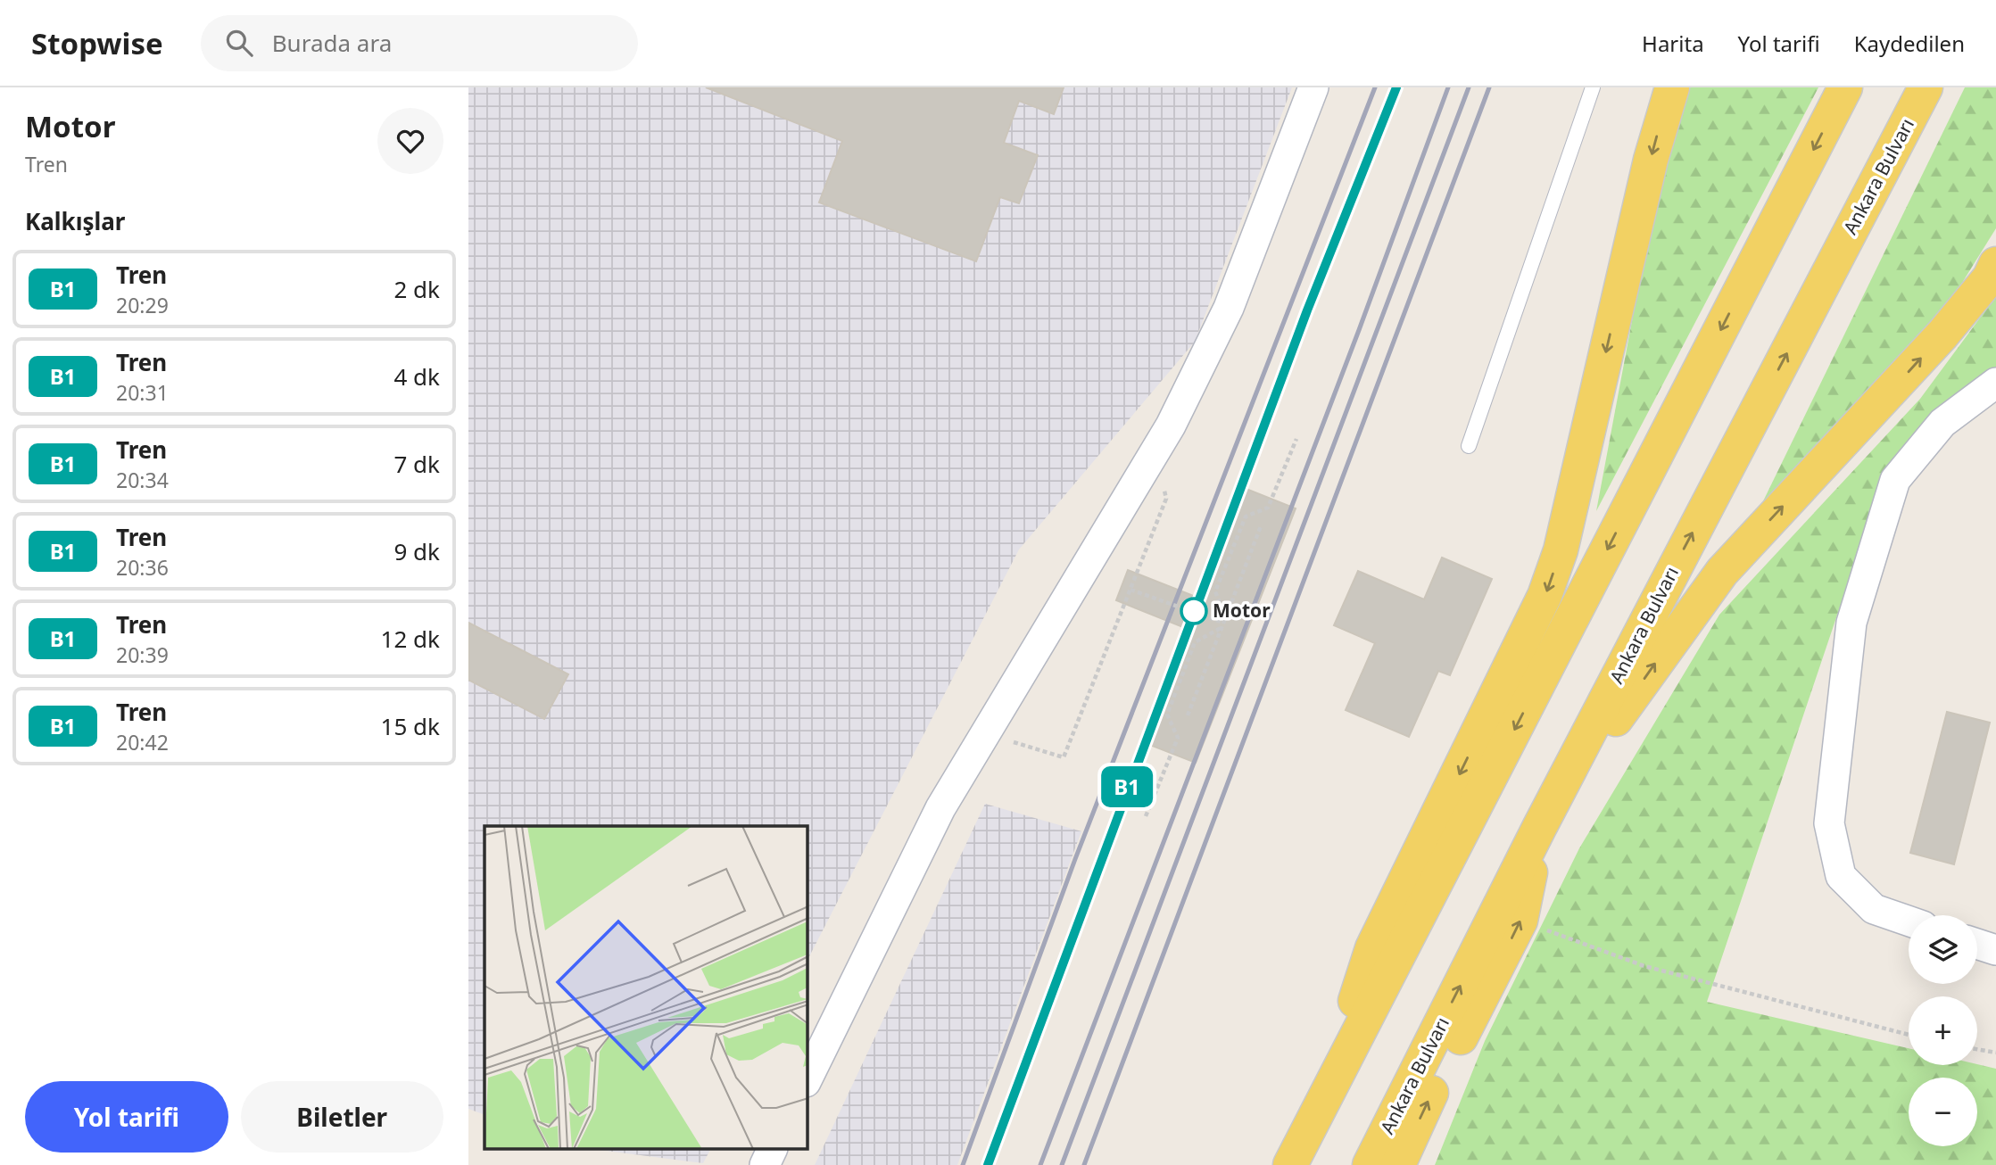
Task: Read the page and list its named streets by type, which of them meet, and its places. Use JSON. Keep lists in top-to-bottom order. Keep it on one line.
{"streets":{"main road":["Ankara Bulvarı"]},"places":["Motor"],"page":{"header":"Stopwise","search":"Burada ara","nav":["Harita","Yol tarifi","Kaydedilen"],"heading":[["Motor","Tren"],"Kalkışlar"],"on_map":"B1","list":[{"mark":"B1","name":"Tren","note":"20:29","value":"2 dk"},{"mark":"B1","name":"Tren","note":"20:31","value":"4 dk"},{"mark":"B1","name":"Tren","note":"20:34","value":"7 dk"},{"mark":"B1","name":"Tren","note":"20:36","value":"9 dk"},{"mark":"B1","name":"Tren","note":"20:39","value":"12 dk"},{"mark":"B1","name":"Tren","note":"20:42","value":"15 dk"}],"map_buttons":["+","−"],"buttons":["Yol tarifi","Biletler"]}}
